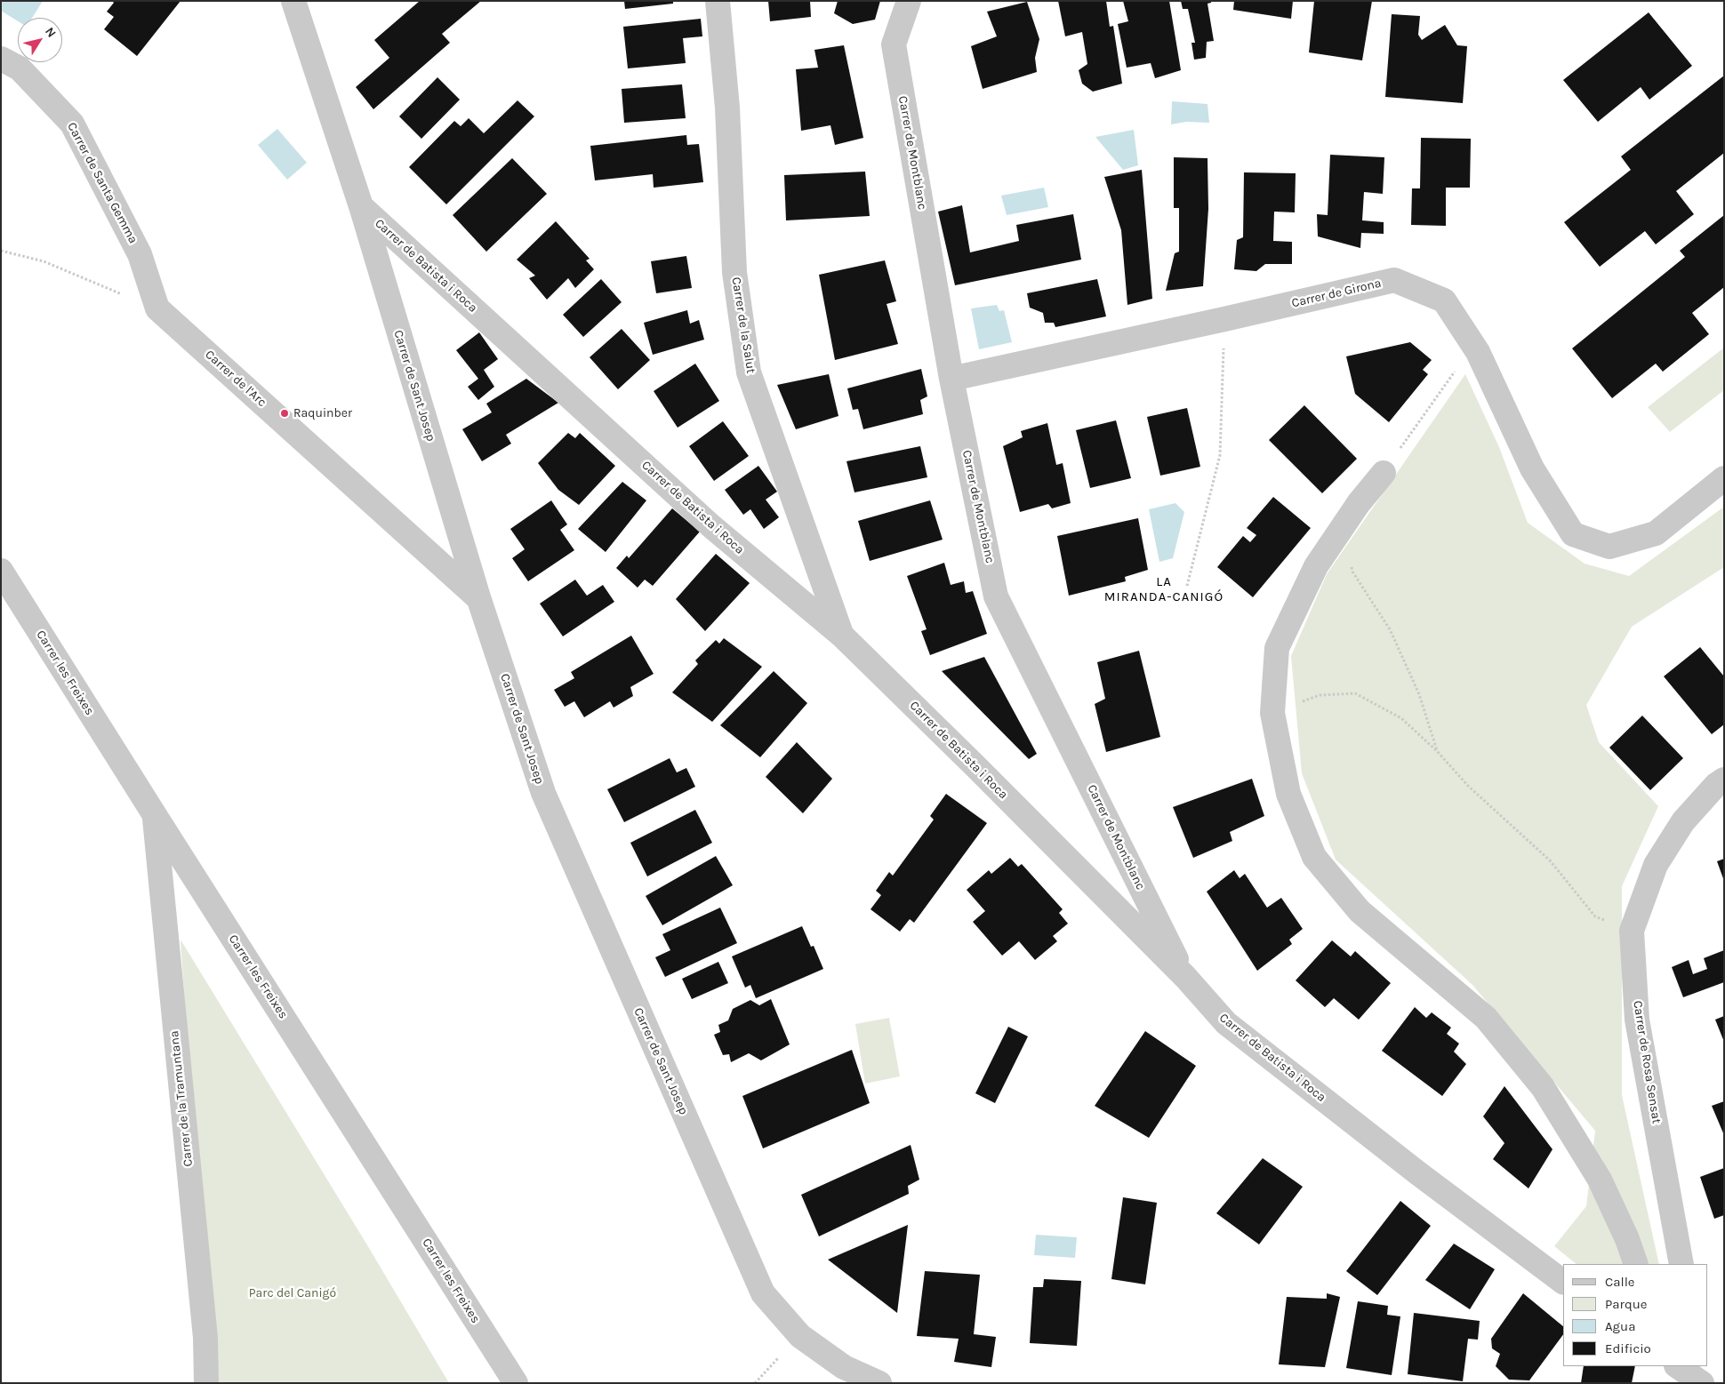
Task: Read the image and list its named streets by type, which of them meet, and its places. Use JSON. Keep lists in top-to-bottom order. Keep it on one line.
{"streets":{"street":["Carrer de Montblanc","Carrer de Santa Gemma","Carrer de Batista i Roca","Carrer de Girona","Carrer de la Salut","Carrer de l'Arc","Carrer de Sant Josep","Carrer les Freixes","Carrer de Rosa Sensat","Carrer de la Tramuntana"]},"crossings":[["Carrer de Montblanc","Carrer de Batista i Roca"],["Carrer de Montblanc","Carrer de Girona"],["Carrer de Santa Gemma","Carrer de l'Arc"],["Carrer de Batista i Roca","Carrer de la Salut"],["Carrer de Batista i Roca","Carrer de Sant Josep"],["Carrer de l'Arc","Carrer de Sant Josep"],["Carrer les Freixes","Carrer de la Tramuntana"]],"districts":["LA MIRANDA-CANIGÓ"],"parks":["Parc del Canigó"],"places":["Raquinber"],"legend":["Calle","Parque","Agua","Edificio"],"north":"top right"}
